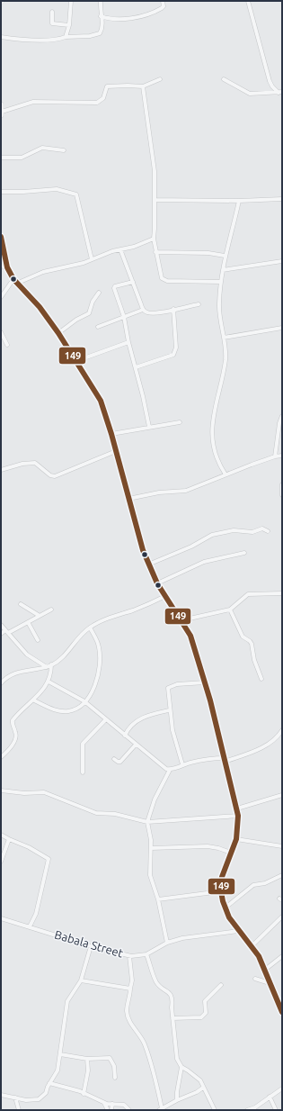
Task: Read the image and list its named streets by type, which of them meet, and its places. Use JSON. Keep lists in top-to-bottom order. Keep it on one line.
{"streets":{"street":["Babala Street"]},"lines":["transit line 149"]}
